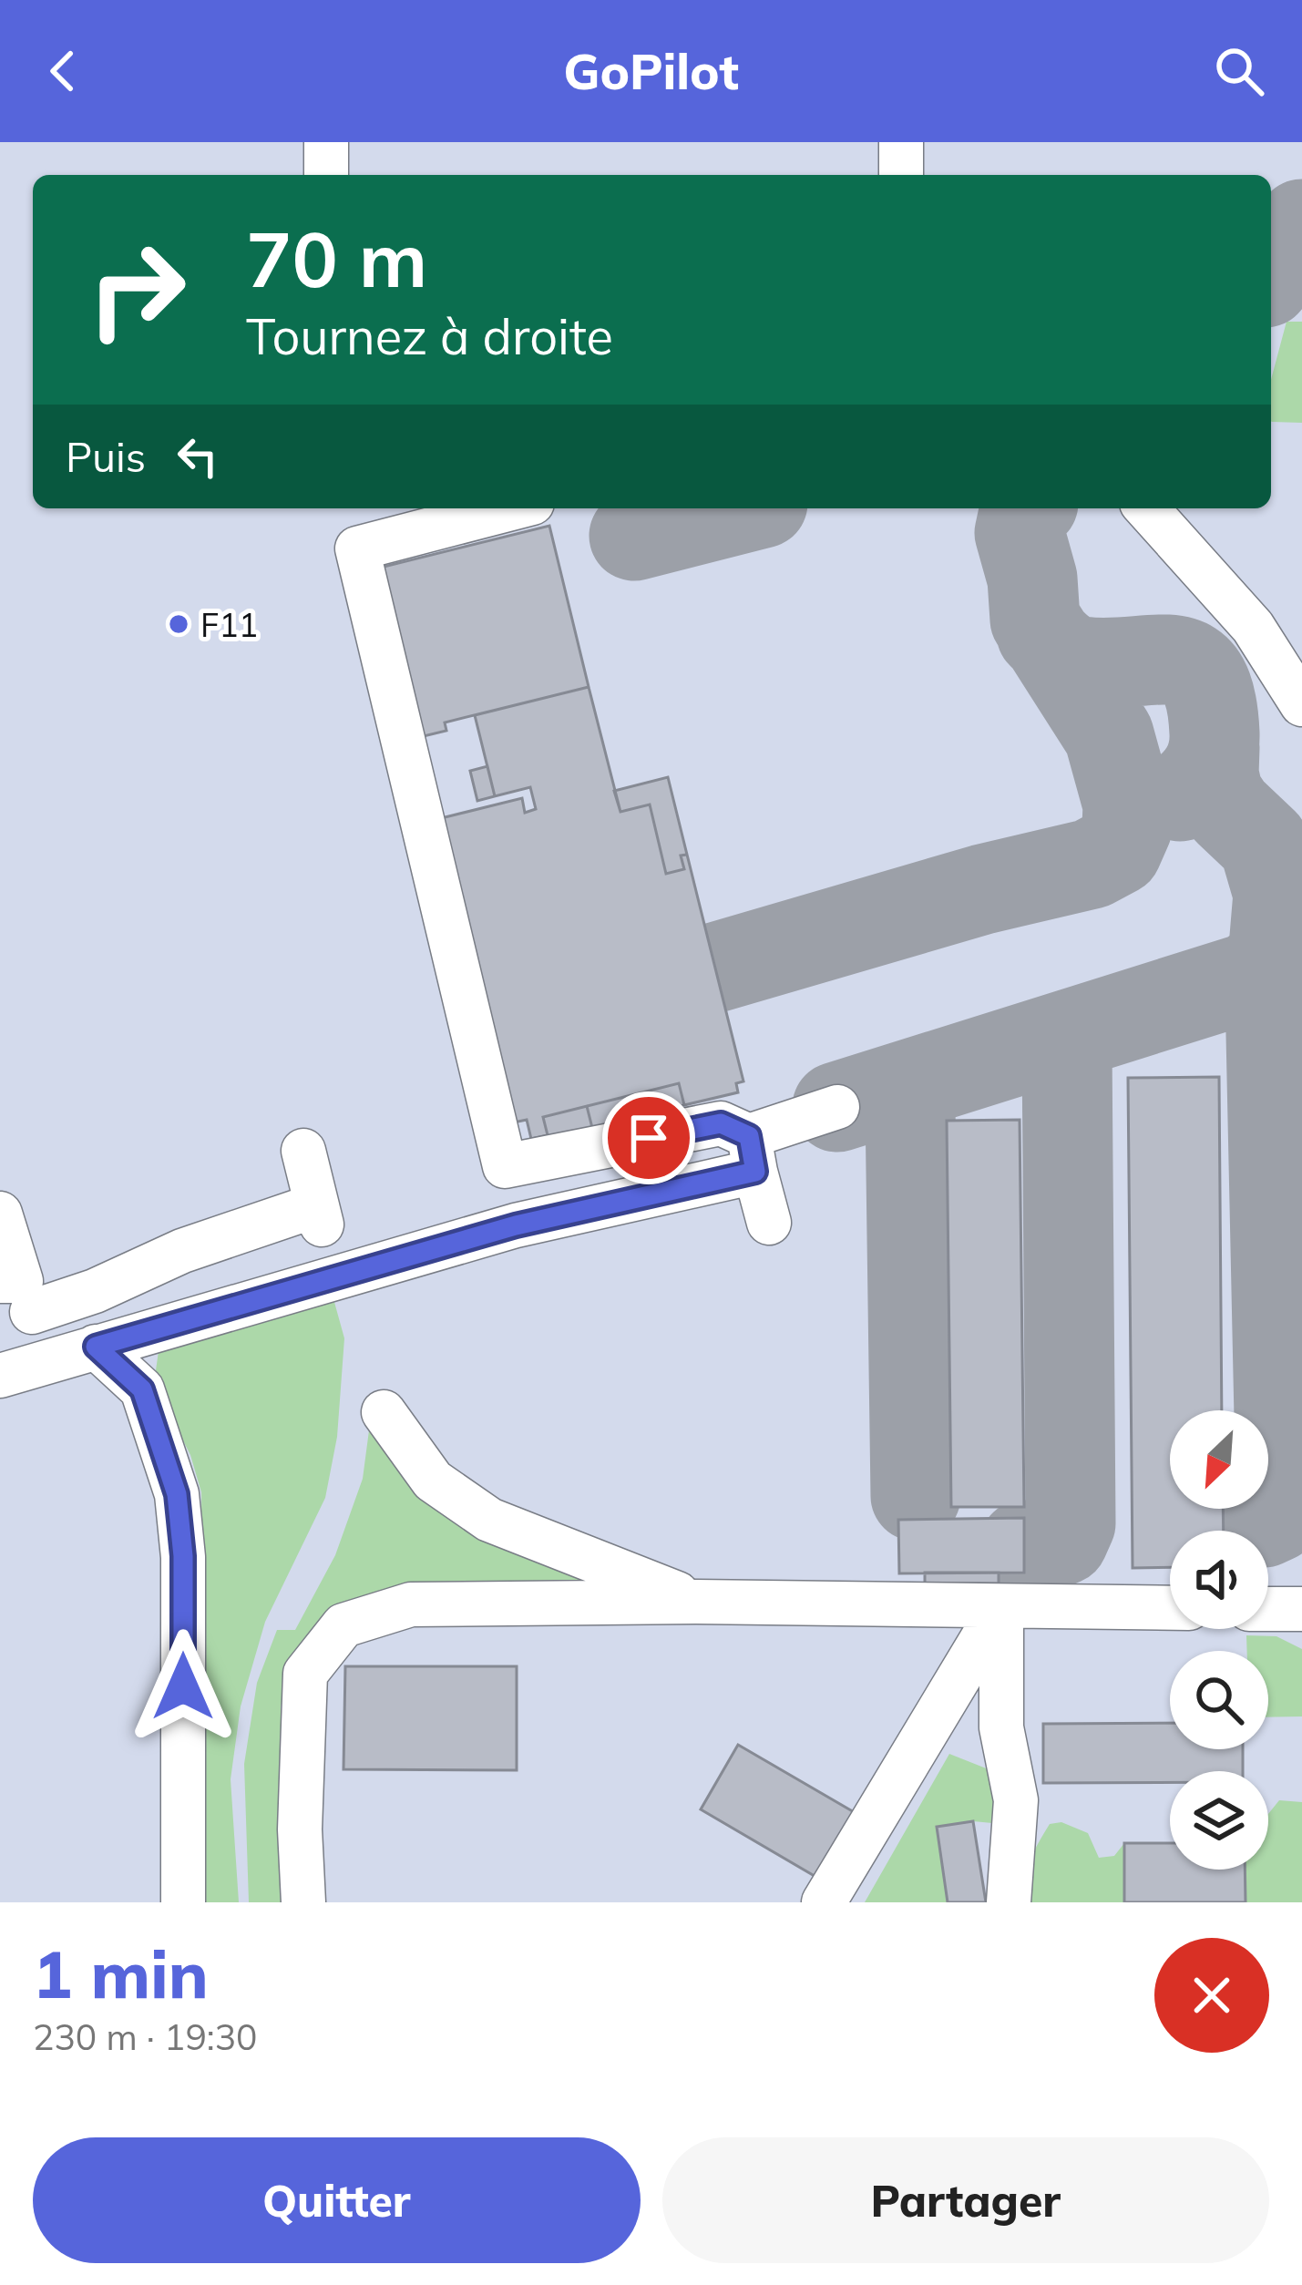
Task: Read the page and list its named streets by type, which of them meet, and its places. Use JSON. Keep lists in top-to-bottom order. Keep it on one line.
{"places":["F11"],"north":"bottom left","page":{"header":"GoPilot","turn":["70 m","Tournez à droite"],"then":"Puis","heading":["1 min","230 m · 19:30"],"buttons":["Quitter","Partager"]}}
